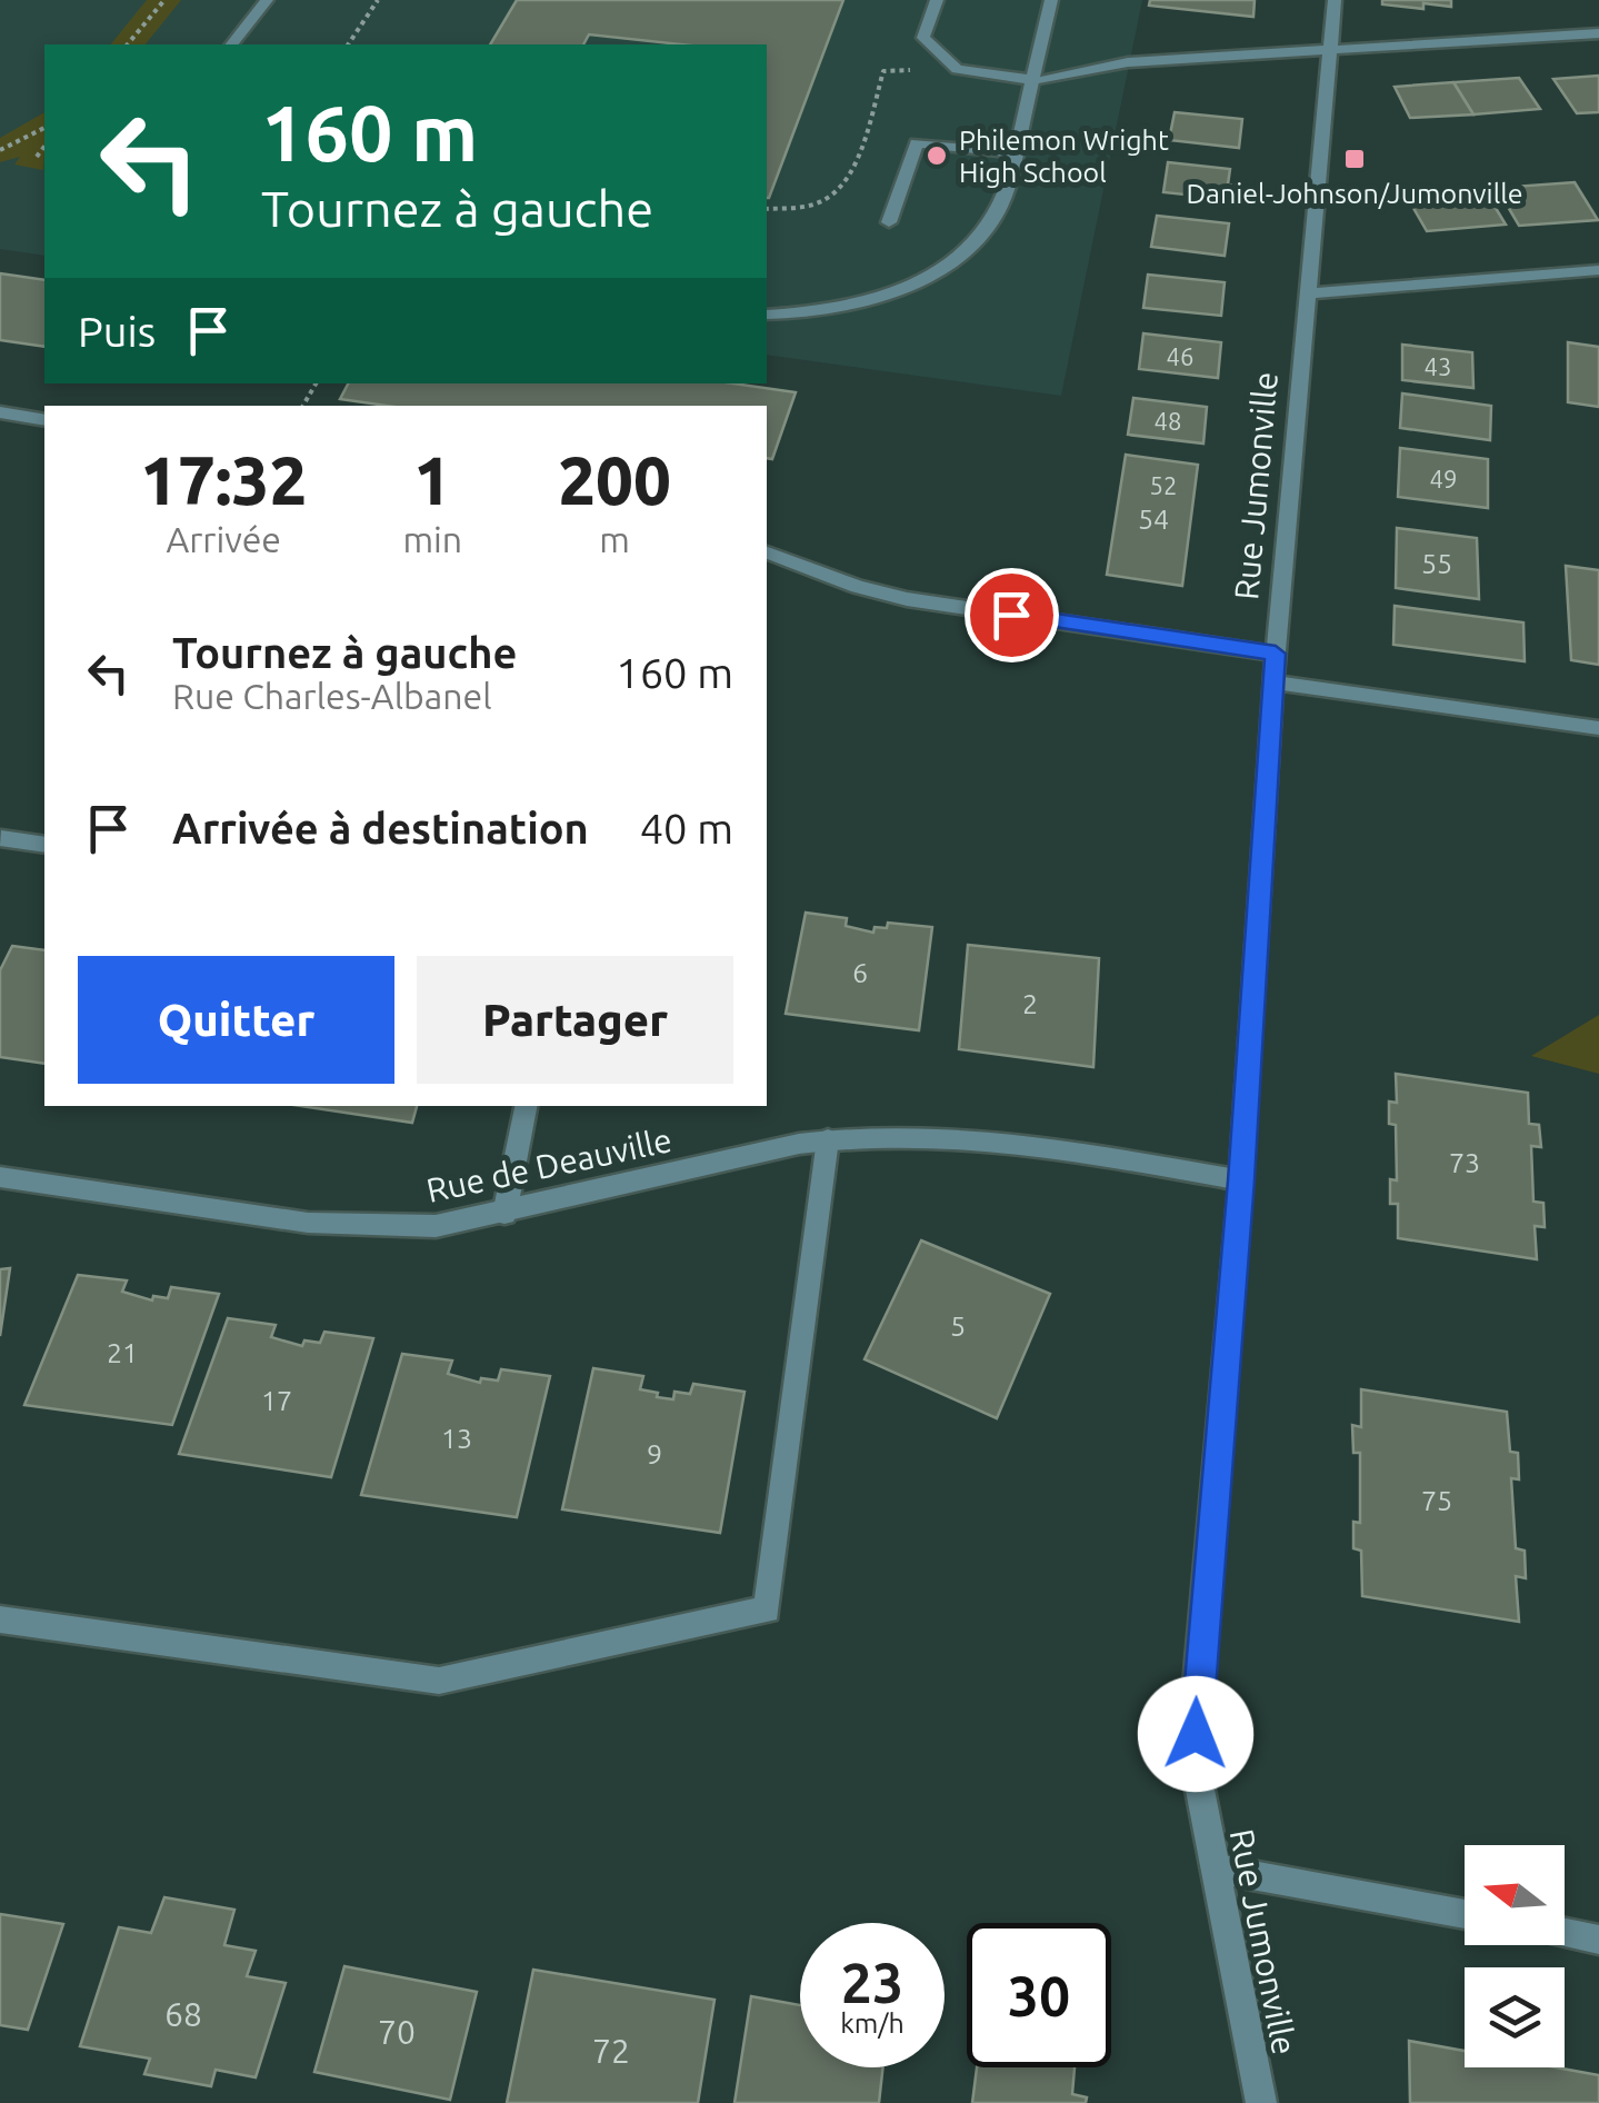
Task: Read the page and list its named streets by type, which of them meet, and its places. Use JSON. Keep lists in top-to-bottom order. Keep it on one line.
{"streets":{"street":["Rue Jumonville","Rue de Deauville"]},"crossings":[["Rue Jumonville","Rue de Deauville"]],"places":{"other":["Philemon Wright High School"],"transit":["Daniel-Johnson/Jumonville"]},"house_numbers":["46","43","48","49","52","54","55","6","2","73","5","21","17","13","9","75","68","70","72"],"north":"left","page":{"turn":["160 m","Tournez à gauche"],"then":"Puis","eta":["17:32","Arrivée","1","min","200","m"],"list":[{"name":"Tournez à gauche","note":"Rue Charles-Albanel","value":"160 m"},{"name":"Arrivée à destination","value":"40 m"}],"buttons":["Quitter","Partager"],"speed":"23 km/h","limit":"30"}}
